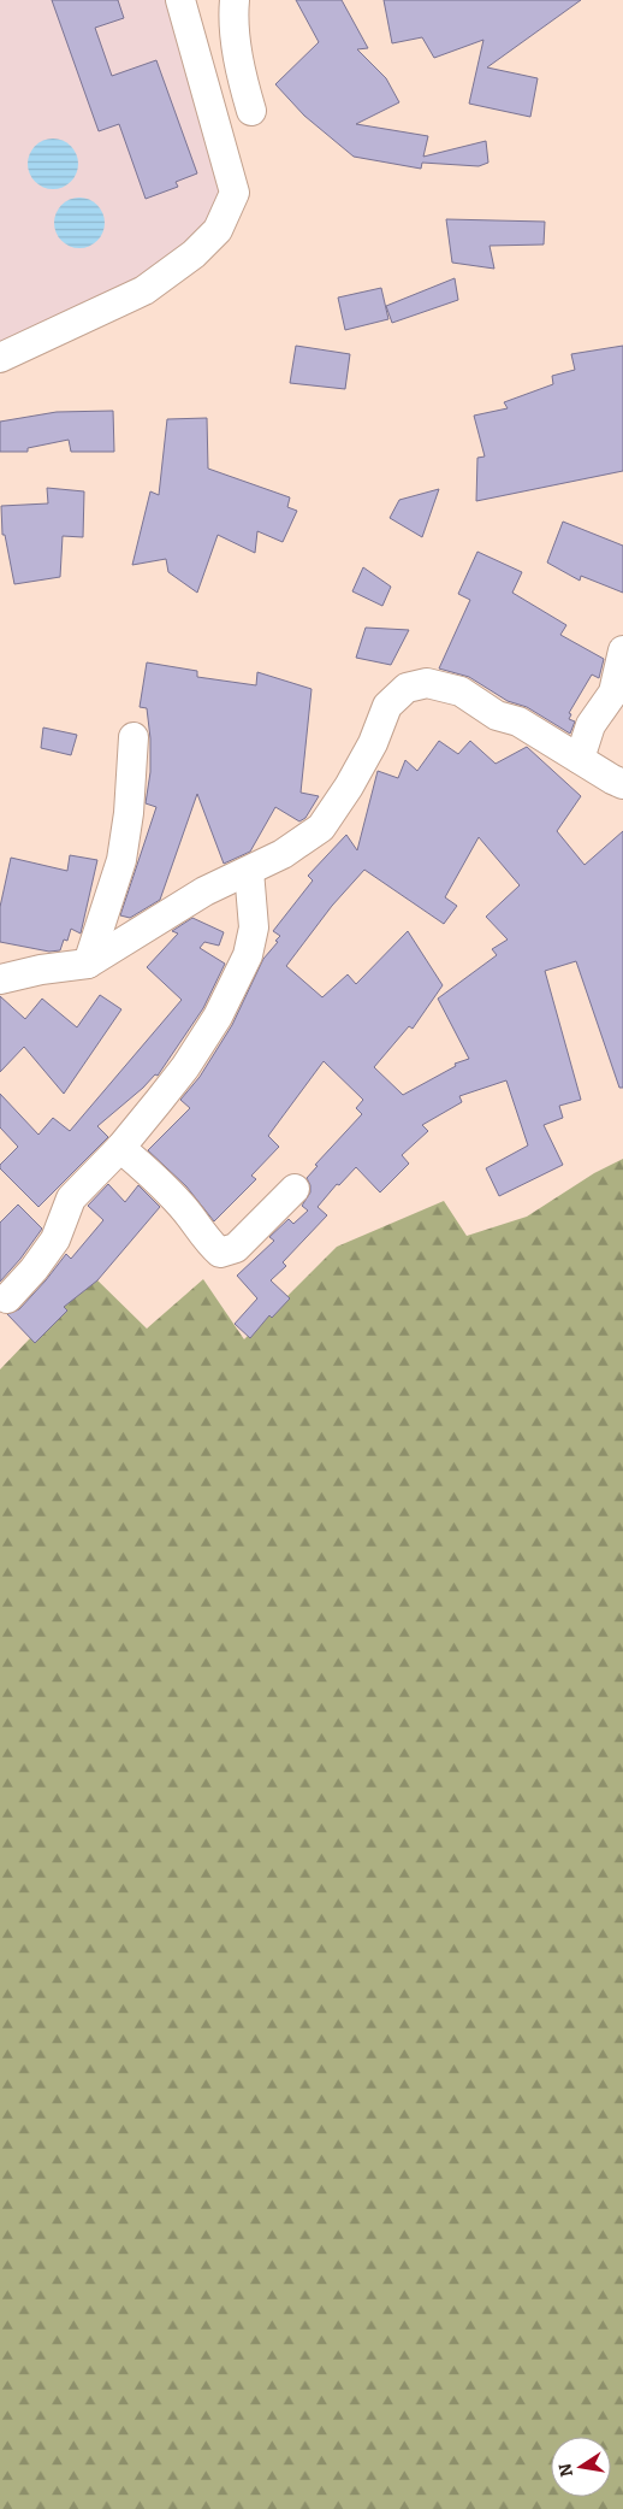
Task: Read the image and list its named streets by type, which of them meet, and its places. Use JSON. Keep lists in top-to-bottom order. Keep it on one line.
{"north":"left"}
